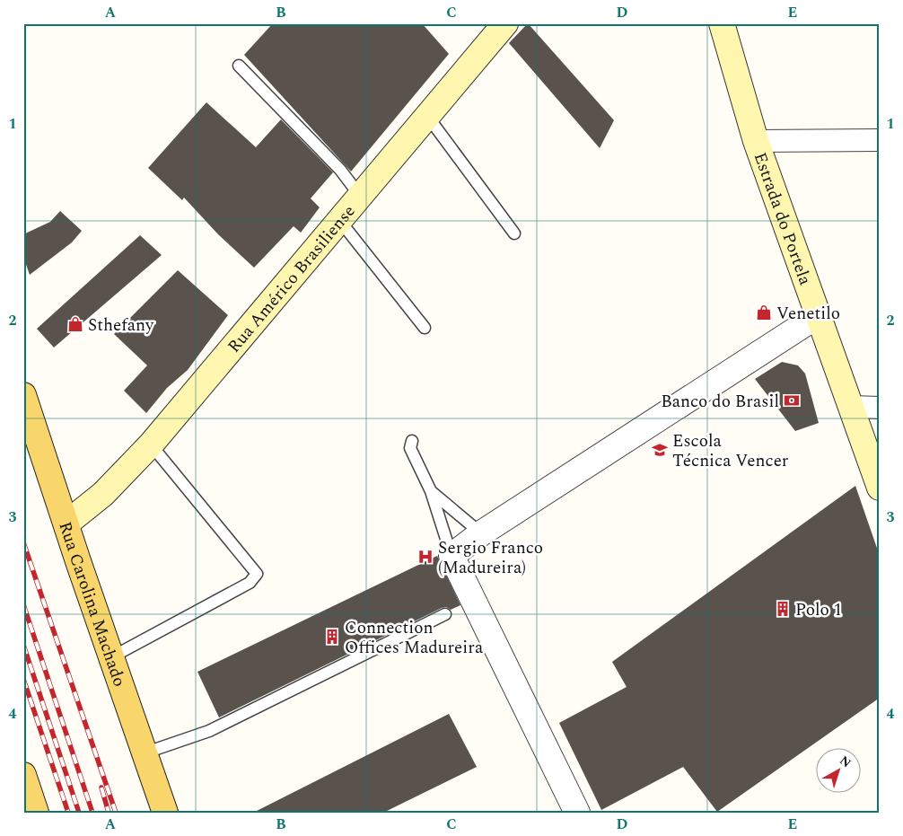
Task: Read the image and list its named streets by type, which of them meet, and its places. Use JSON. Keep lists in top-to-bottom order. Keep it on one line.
{"streets":{"main road":["Estrada do Portela","Rua Américo Brasiliense","Rua Carolina Machado"]},"crossings":[["Rua Américo Brasiliense","Rua Carolina Machado"]],"places":{"shop":["Venetilo","Sthefany"],"bank":["Banco do Brasil"],"school or university":["Escola Técnica Vencer"],"hospital":["Sergio Franco (Madureira)"],"building":["Polo 1","Connection Offices Madureira"]},"north":"top right","grid":{"columns":["A","B","C","D","E"],"rows":["1","2","3","4"]}}
